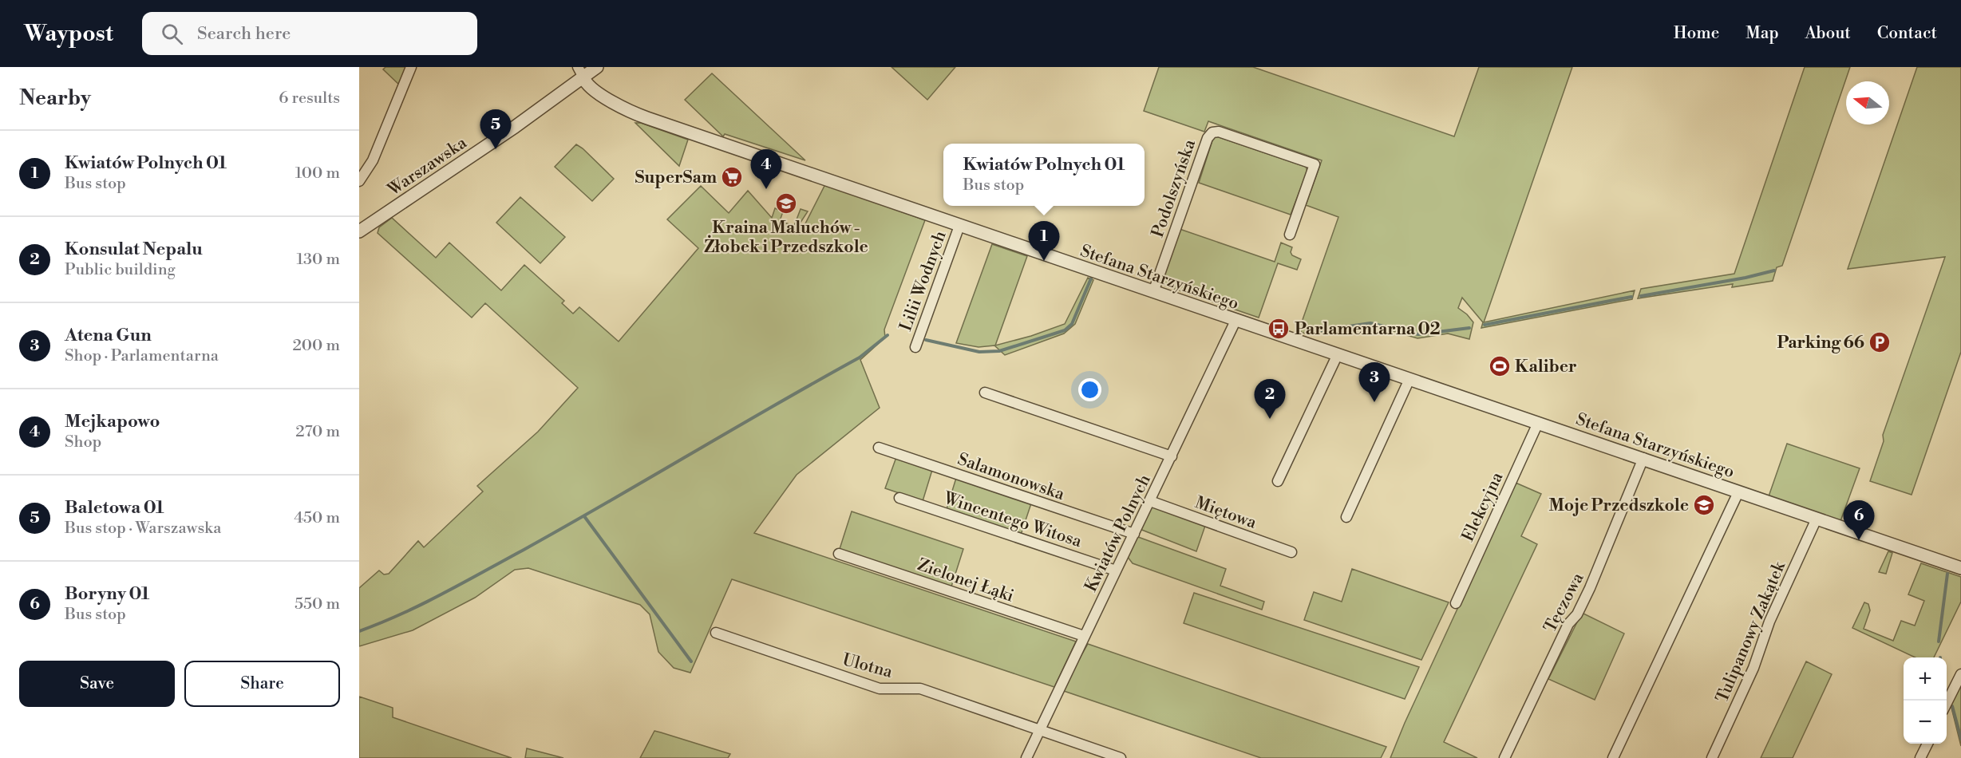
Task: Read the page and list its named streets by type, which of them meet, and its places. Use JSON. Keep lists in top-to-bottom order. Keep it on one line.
{"streets":{"street":["Warszawska","Podolszyńska","Stefana Starzyńskiego","Lilii Wodnych","Salamonowska","Elekcyjna","Miętowa","Wincentego Witosa","Kwiatów Polnych","Zielonej Łąki","Tęczowa","Tulipanowy Zakątek","Ulotna"]},"crossings":[["Warszawska","Stefana Starzyńskiego"],["Podolszyńska","Stefana Starzyńskiego"],["Stefana Starzyńskiego","Lilii Wodnych"],["Stefana Starzyńskiego","Elekcyjna"],["Stefana Starzyńskiego","Kwiatów Polnych"],["Stefana Starzyńskiego","Tęczowa"],["Stefana Starzyńskiego","Tulipanowy Zakątek"],["Salamonowska","Kwiatów Polnych"],["Miętowa","Kwiatów Polnych"],["Wincentego Witosa","Kwiatów Polnych"],["Kwiatów Polnych","Zielonej Łąki"],["Kwiatów Polnych","Ulotna"]],"places":{"supermarket":["SuperSam"],"school or university":["Kraina Maluchów - Żłobek i Przedszkole","Moje Przedszkole"],"bus stop":["Parlamentarna 02"],"parking":["Parking 66"],"sports":["Kaliber"]},"north":"left","page":{"header":"Waypost","search":"Search here","nav":["Home","Map","About","Contact"],"heading":["Nearby","6 results"],"pins":["5","4","1","3","2","6"],"list":[{"mark":"1","name":"Kwiatów Polnych 01","note":"Bus stop","value":"100 m"},{"mark":"2","name":"Konsulat Nepalu","note":"Public building","value":"130 m"},{"mark":"3","name":"Atena Gun","note":"Shop · Parlamentarna","value":"200 m"},{"mark":"4","name":"Mejkapowo","note":"Shop","value":"270 m"},{"mark":"5","name":"Baletowa 01","note":"Bus stop · Warszawska","value":"450 m"},{"mark":"6","name":"Boryny 01","note":"Bus stop","value":"550 m"}],"popup":["Kwiatów Polnych 01","Bus stop"],"buttons":["Save","Share"],"map_buttons":["+","−"]}}
